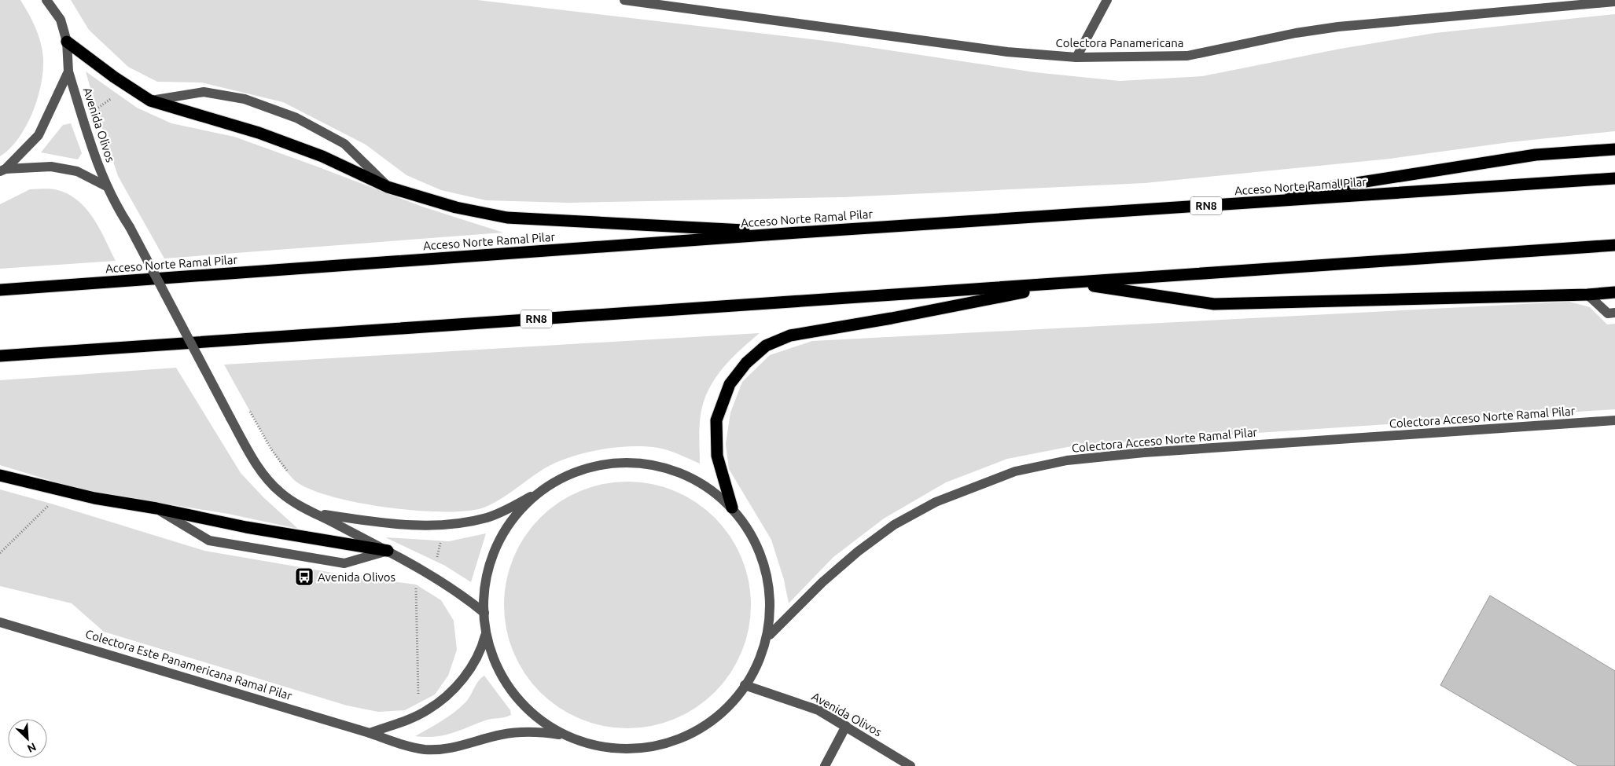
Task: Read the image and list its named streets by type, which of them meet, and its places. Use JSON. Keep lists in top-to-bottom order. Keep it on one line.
{"streets":{"highway":["Acceso Norte Ramal Pilar","RN8"],"street":["Colectora Panamericana","Avenida Olivos","Colectora Acceso Norte Ramal Pilar","Colectora Este Panamericana Ramal Pilar"]},"places":{"bus stop":["Avenida Olivos"]},"north":"bottom right"}
